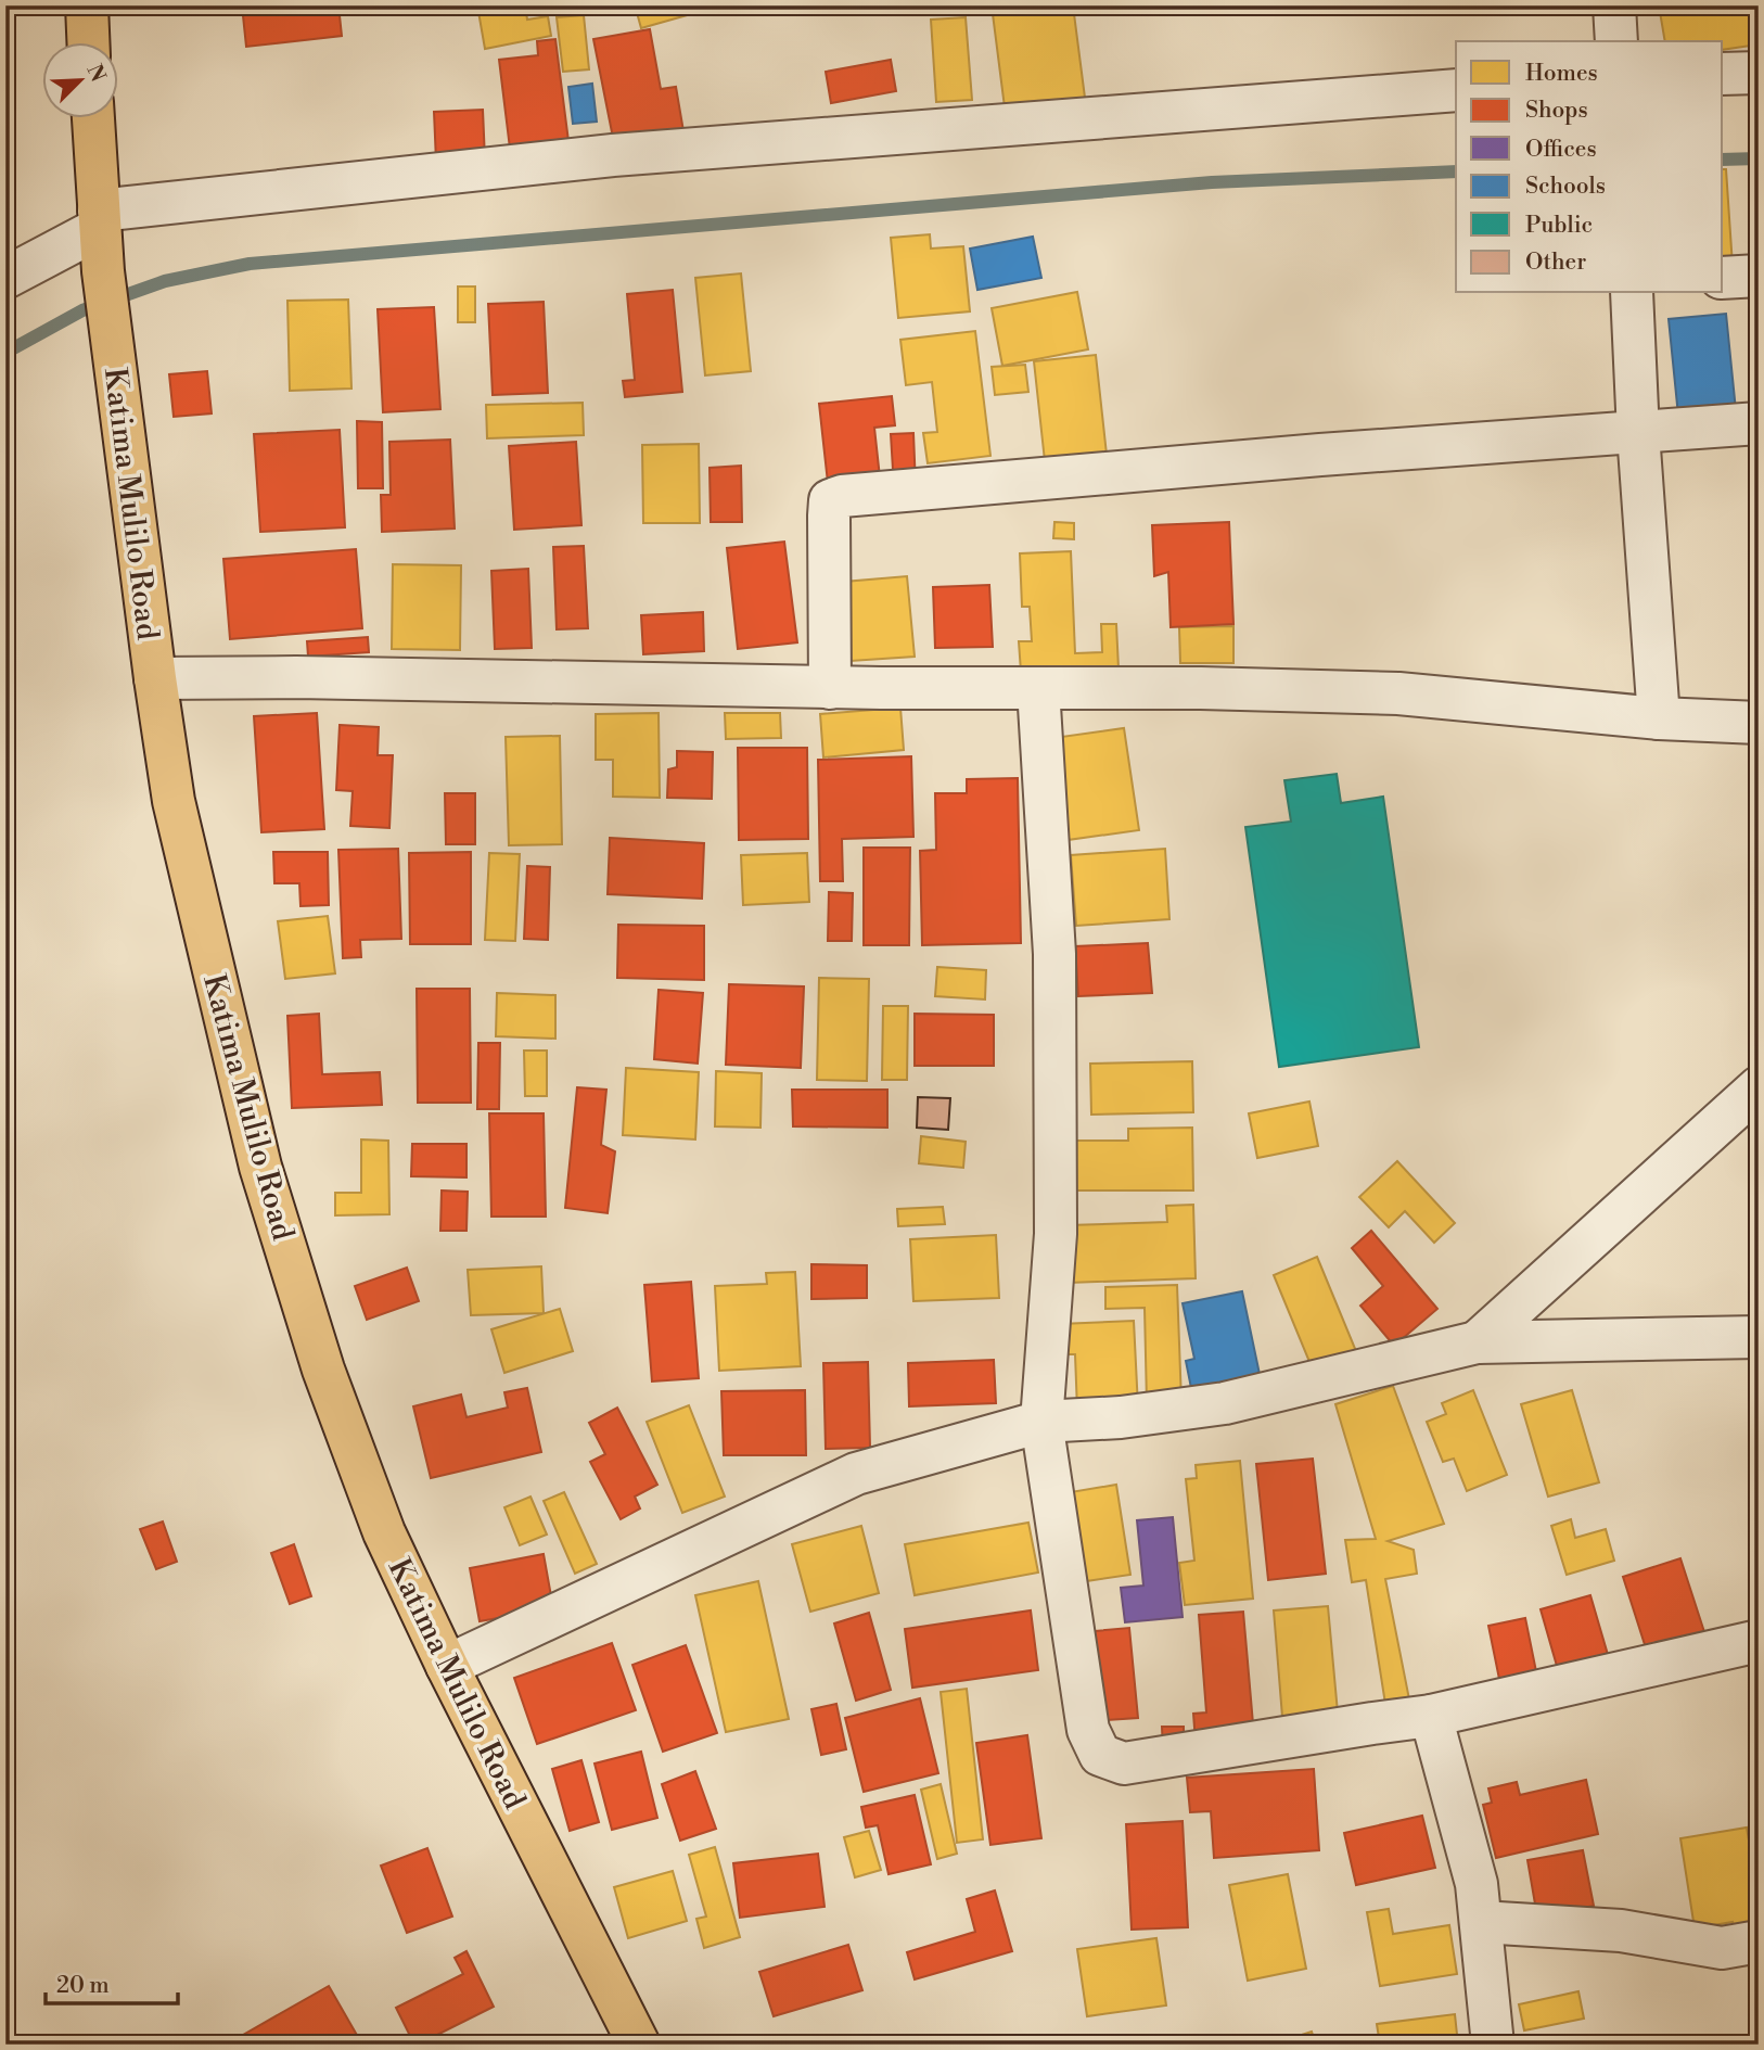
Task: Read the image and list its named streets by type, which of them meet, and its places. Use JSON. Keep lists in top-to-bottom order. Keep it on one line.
{"streets":{"main road":["Katima Mulilo Road"]},"legend":["Homes","Shops","Offices","Schools","Public","Other"],"scale_bar":"20 m","north":"top right"}
